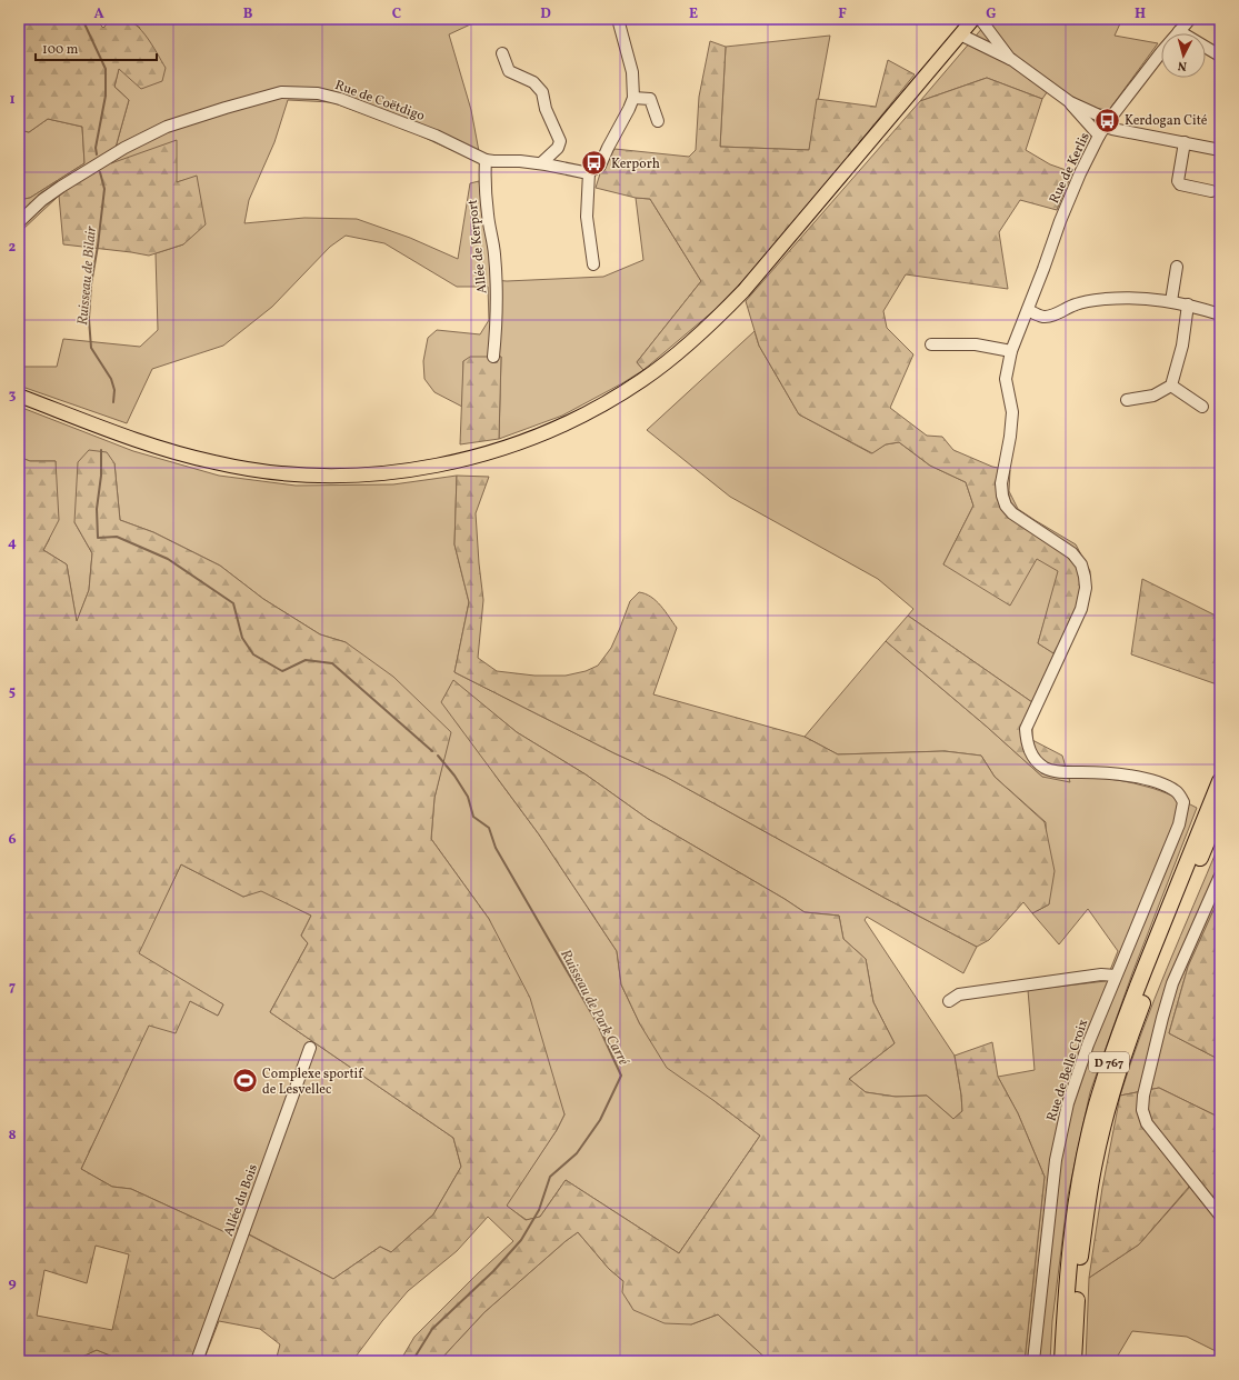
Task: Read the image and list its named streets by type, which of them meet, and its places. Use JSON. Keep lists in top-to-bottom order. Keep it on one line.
{"streets":{"highway":["D 767"],"street":["Rue de Coëtdigo","Rue de Kerlis","Allée de Kerport","Rue de Belle Croix","Allée du Bois"]},"crossings":[["Rue de Coëtdigo","Allée de Kerport"],["Rue de Kerlis","Rue de Belle Croix"]],"water":["Ruisseau de Bilair","Ruisseau de Park Carré"],"places":{"bus stop":["Kerdogan Cité","Kerporh"],"sports":["Complexe sportif de Lesvellec"]},"scale_bar":"100 m","north":"bottom","grid":{"columns":["A","B","C","D","E","F","G","H"],"rows":["1","2","3","4","5","6","7","8","9"]}}
